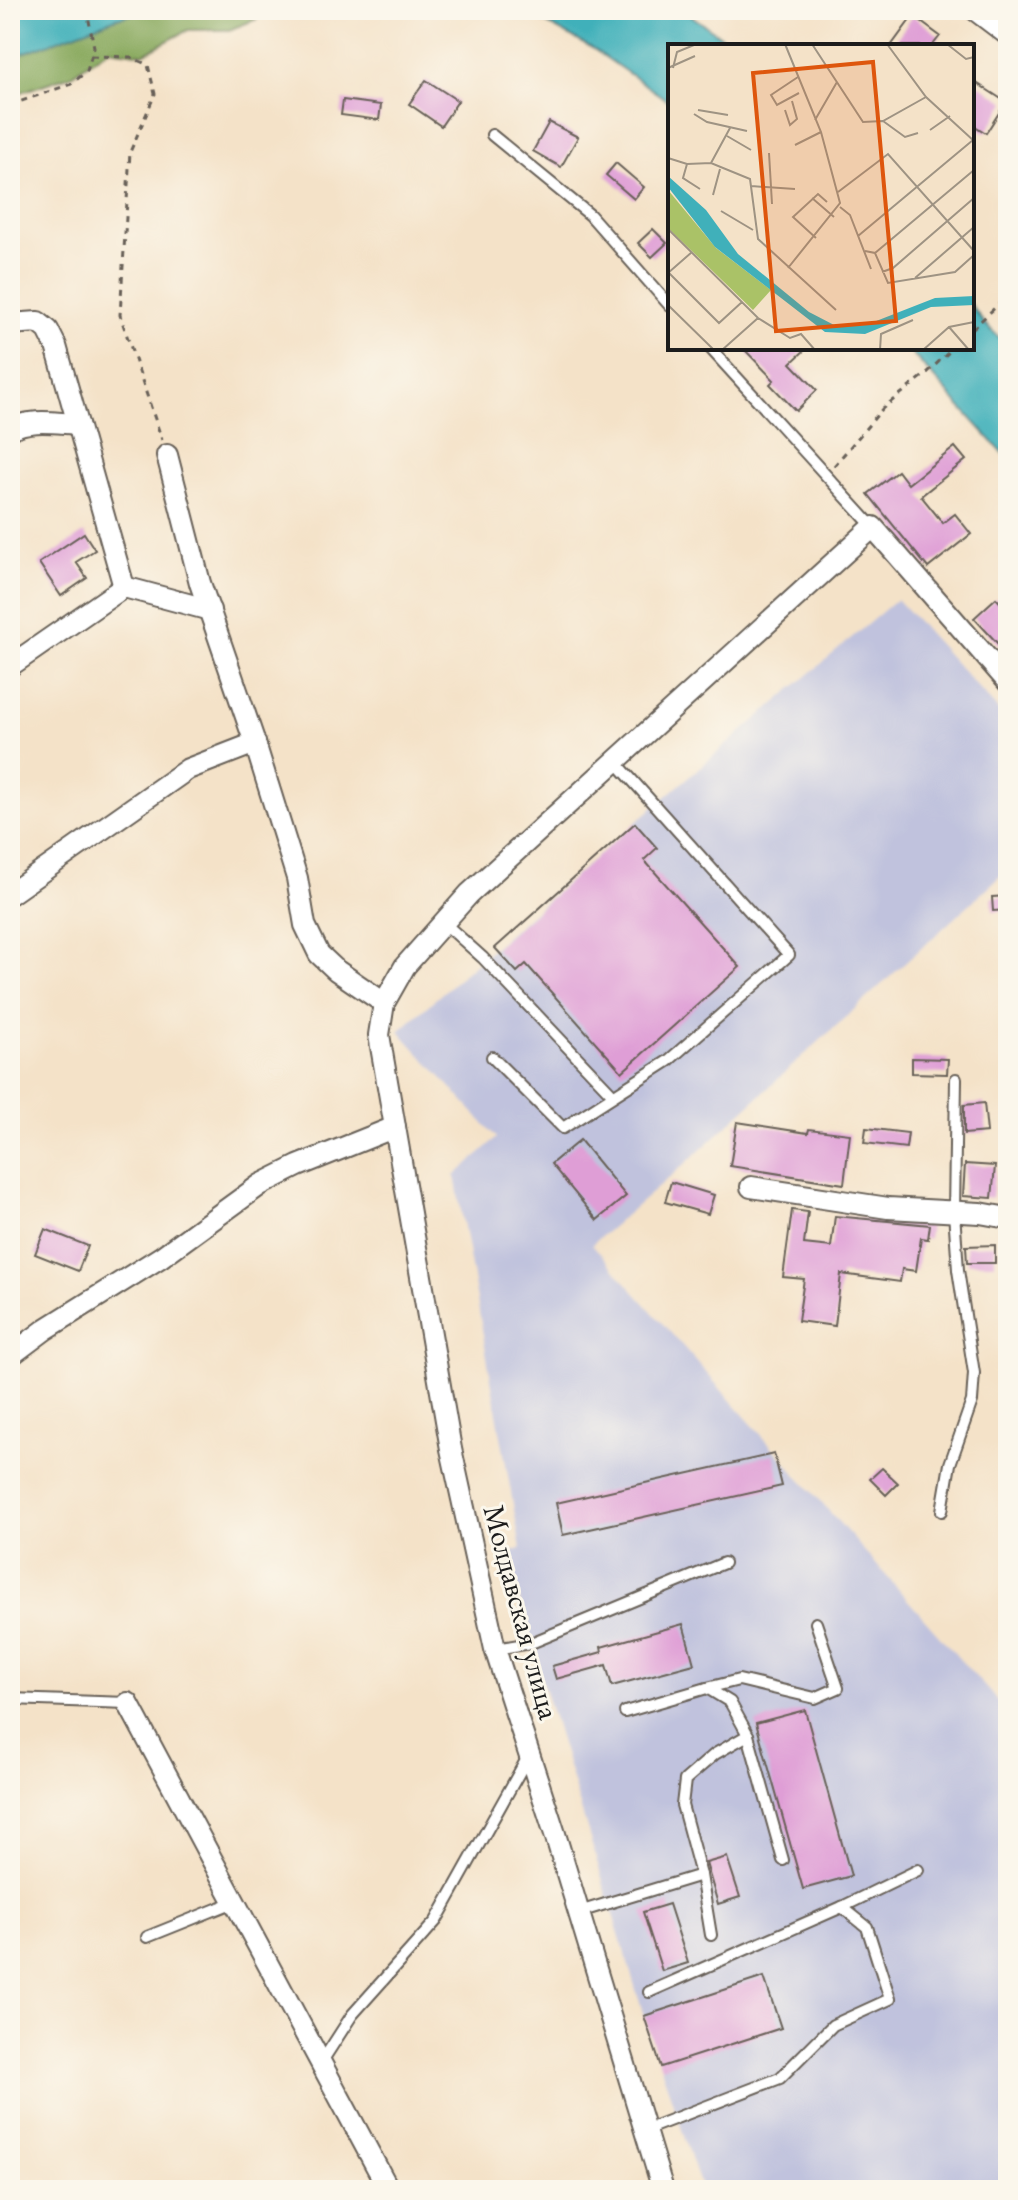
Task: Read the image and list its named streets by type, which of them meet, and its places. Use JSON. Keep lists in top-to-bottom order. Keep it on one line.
{"streets":{"street":["Молдавская улица"]}}
